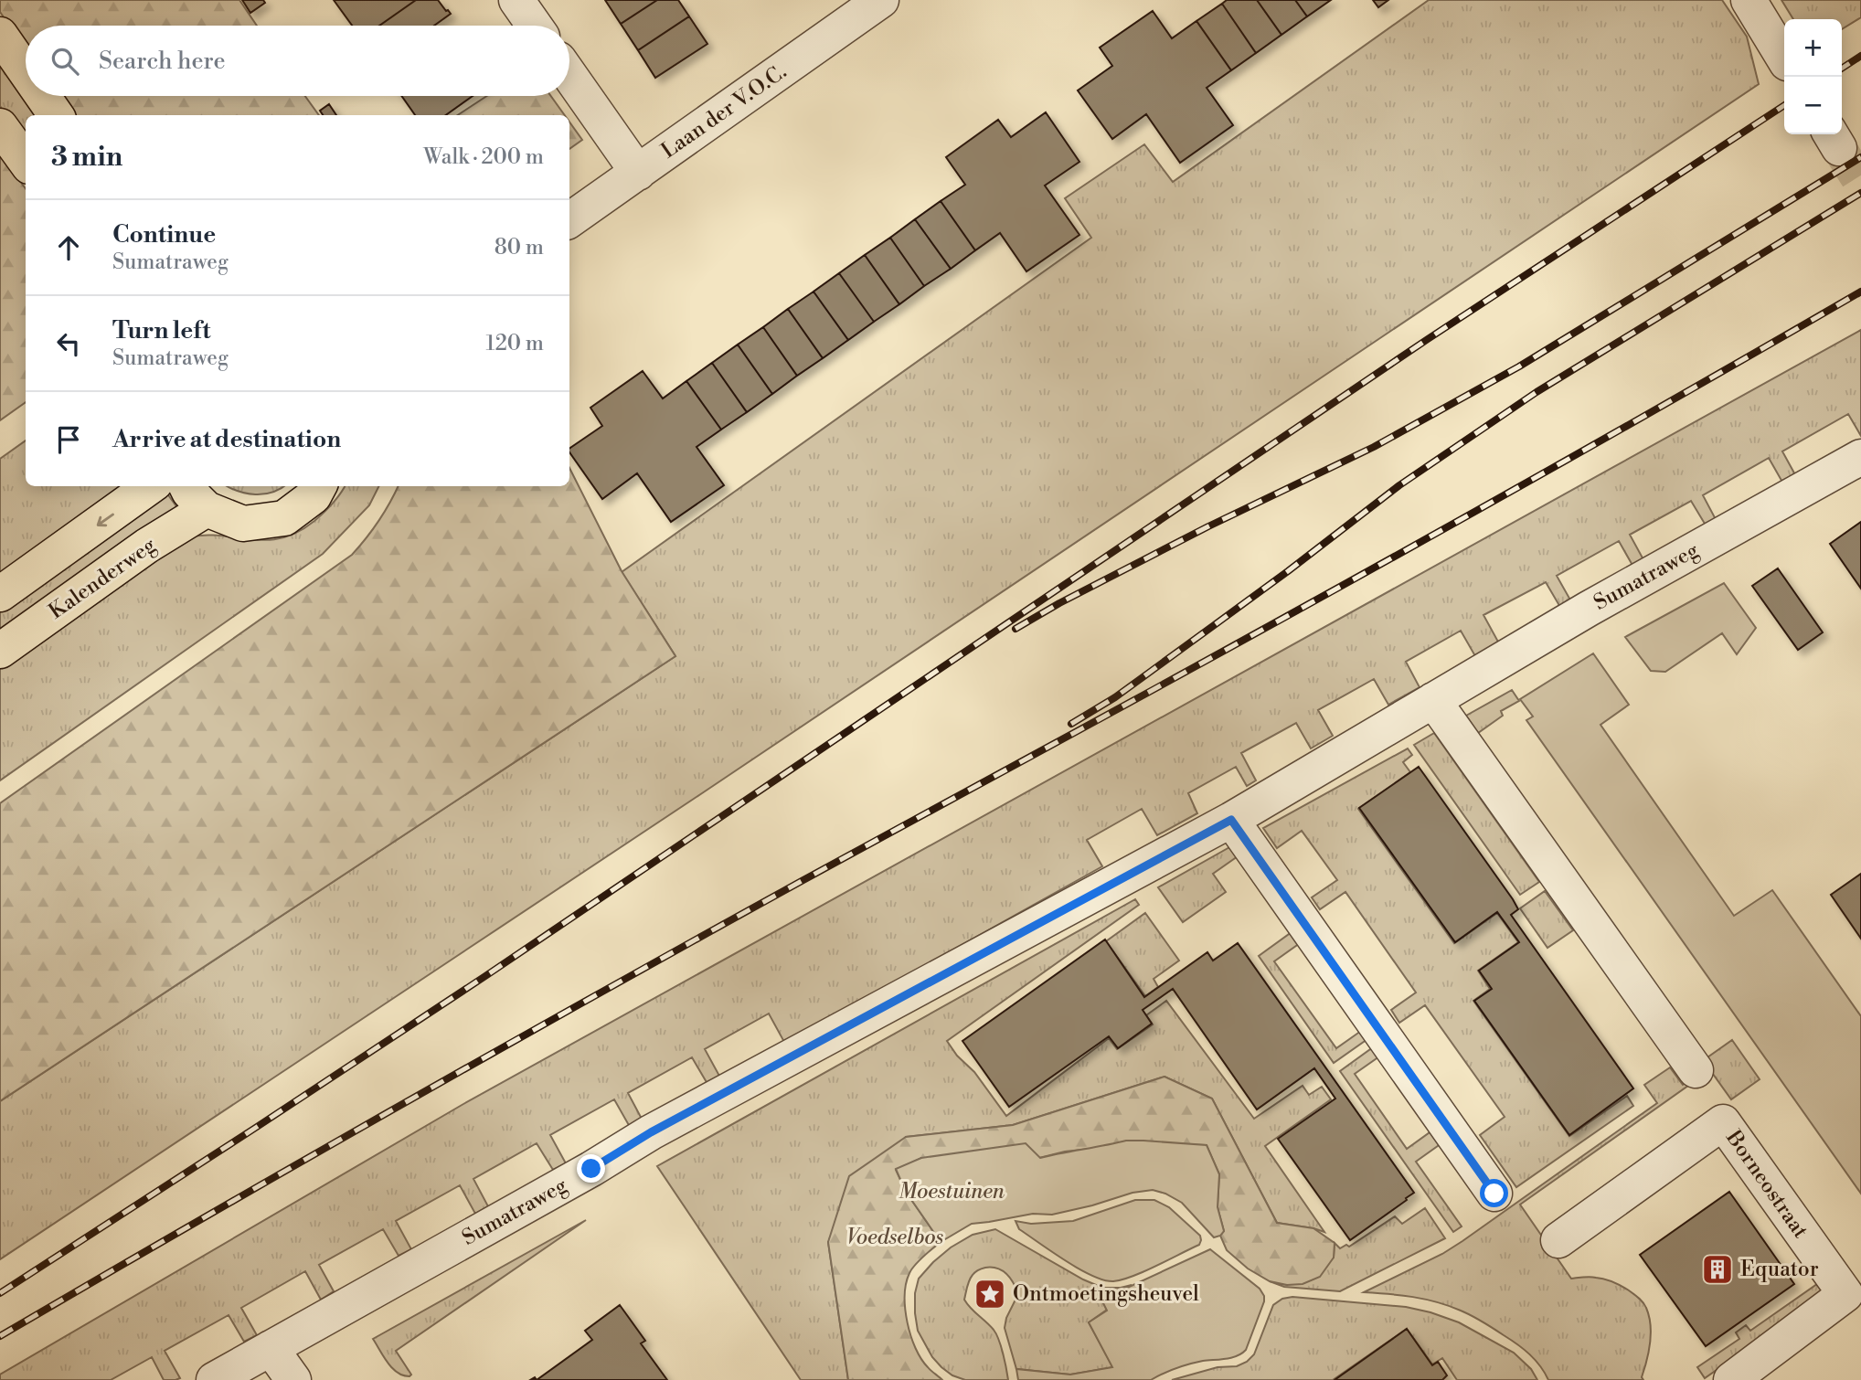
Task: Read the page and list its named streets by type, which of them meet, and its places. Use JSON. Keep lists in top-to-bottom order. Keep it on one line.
{"streets":{"main road":["Kalenderweg"],"street":["Laan der V.O.C.","Sumatraweg","Borneostraat"]},"parks":["Moestuinen","Voedselbos"],"places":{"building":["Equator"],"place":["Ontmoetingsheuvel"]},"page":{"map_buttons":["+","−"],"search":"Search here","heading":["3 min","Walk · 200 m"],"list":[["Continue","Sumatraweg","80 m"],["Turn left","Sumatraweg","120 m"],"Arrive at destination"]}}
